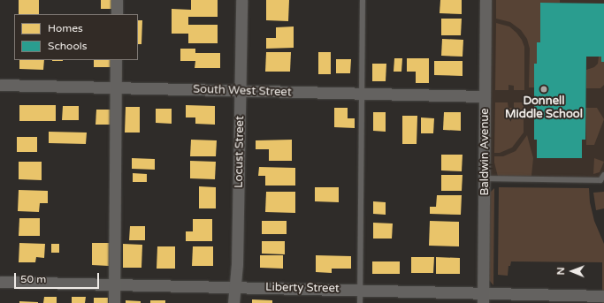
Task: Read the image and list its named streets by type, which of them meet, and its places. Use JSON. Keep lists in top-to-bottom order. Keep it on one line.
{"streets":{"street":["South West Street","Locust Street","Baldwin Avenue","Liberty Street"]},"crossings":[["South West Street","Locust Street"],["South West Street","Baldwin Avenue"],["Locust Street","Liberty Street"],["Baldwin Avenue","Liberty Street"]],"places":["Donnell Middle School"],"legend":["Homes","Schools"],"scale_bar":"50 m","north":"left"}
